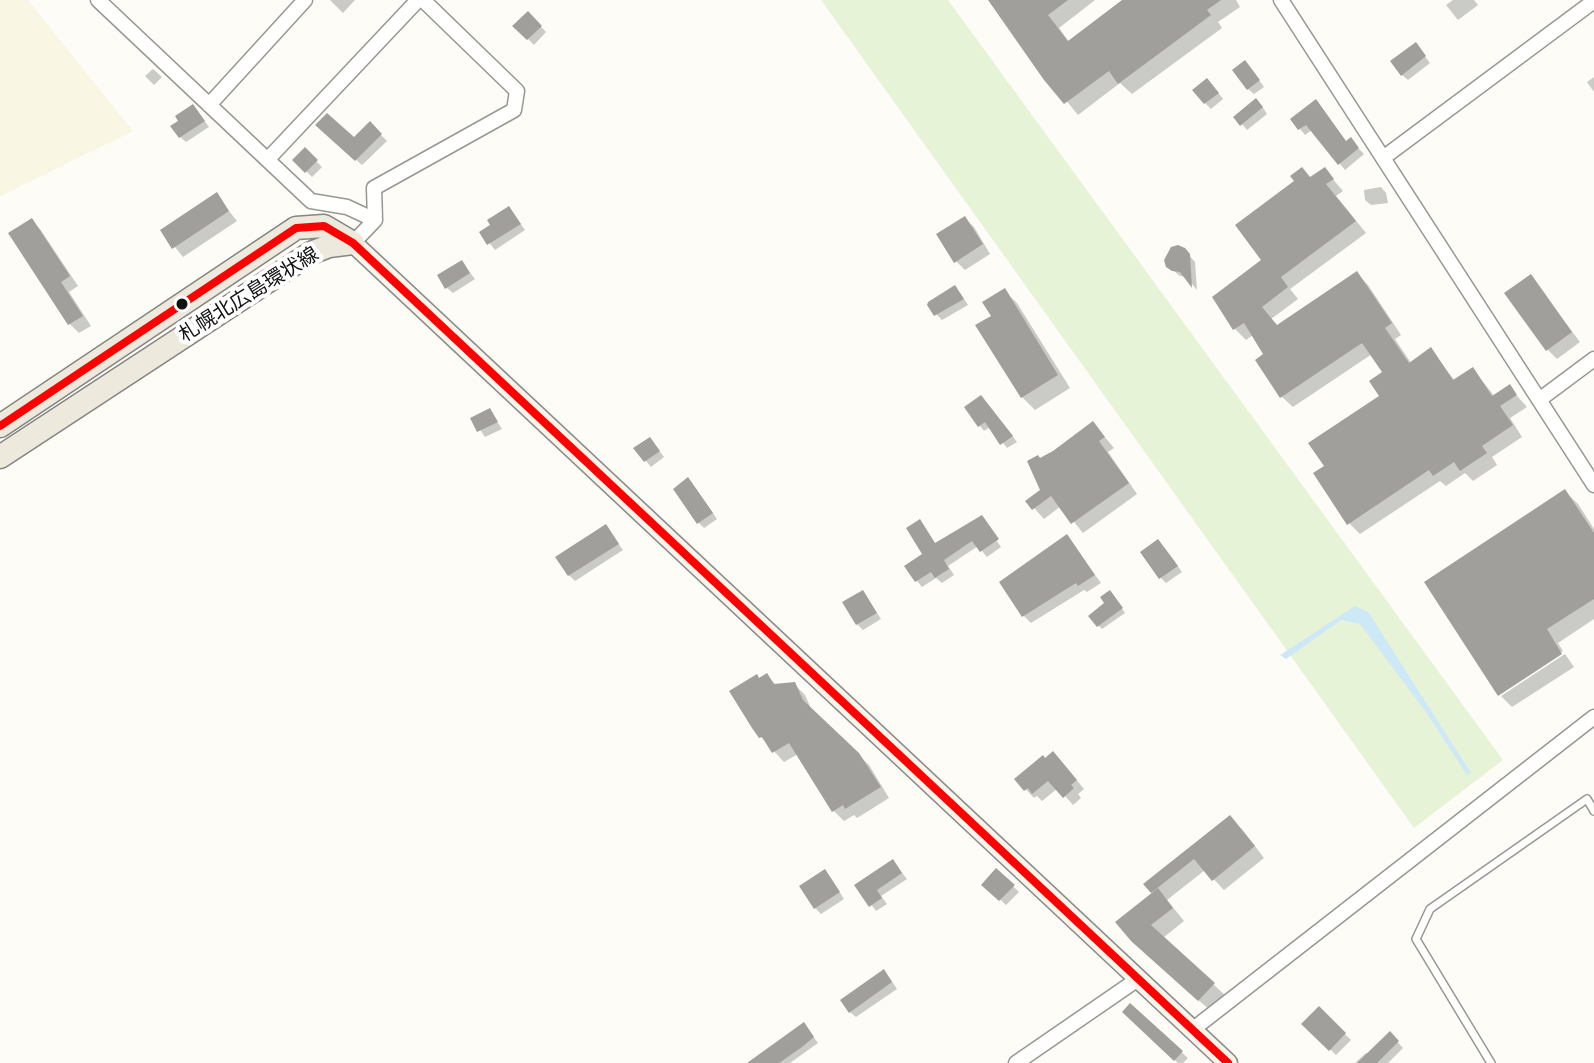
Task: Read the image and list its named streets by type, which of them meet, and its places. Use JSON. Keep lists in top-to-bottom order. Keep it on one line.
{"streets":{"main road":["札幌北広島環状線"]}}
